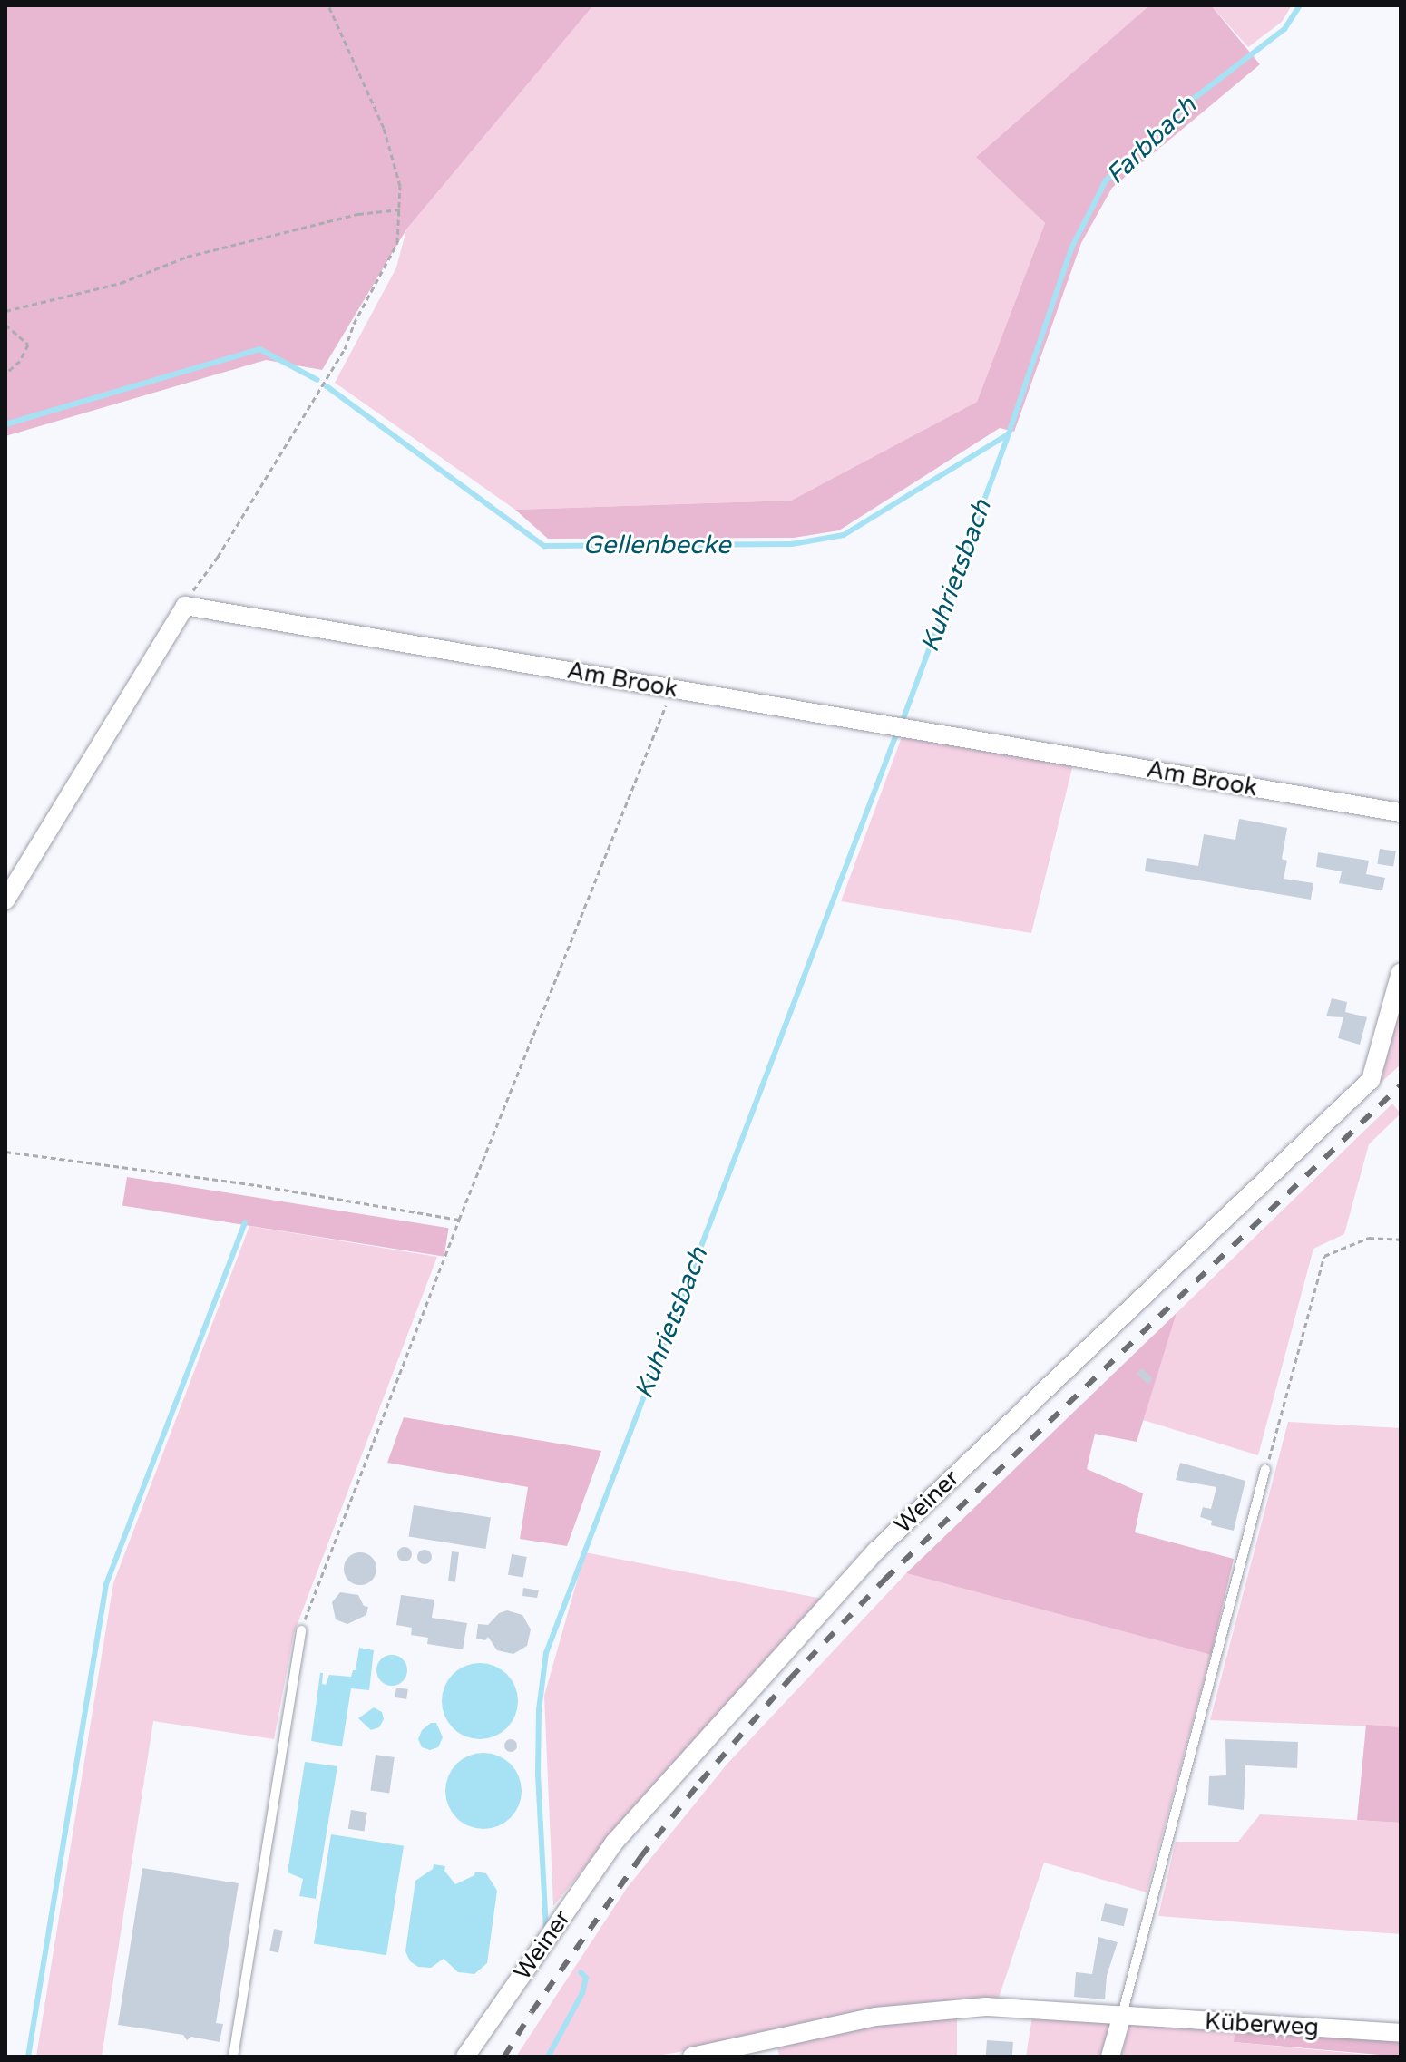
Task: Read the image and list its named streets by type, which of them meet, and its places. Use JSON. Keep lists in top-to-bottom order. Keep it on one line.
{"streets":{"street":["Am Brook","Weiner","Küberweg"]},"water":["Farbbach","Gellenbecke","Kuhrietsbach"]}
